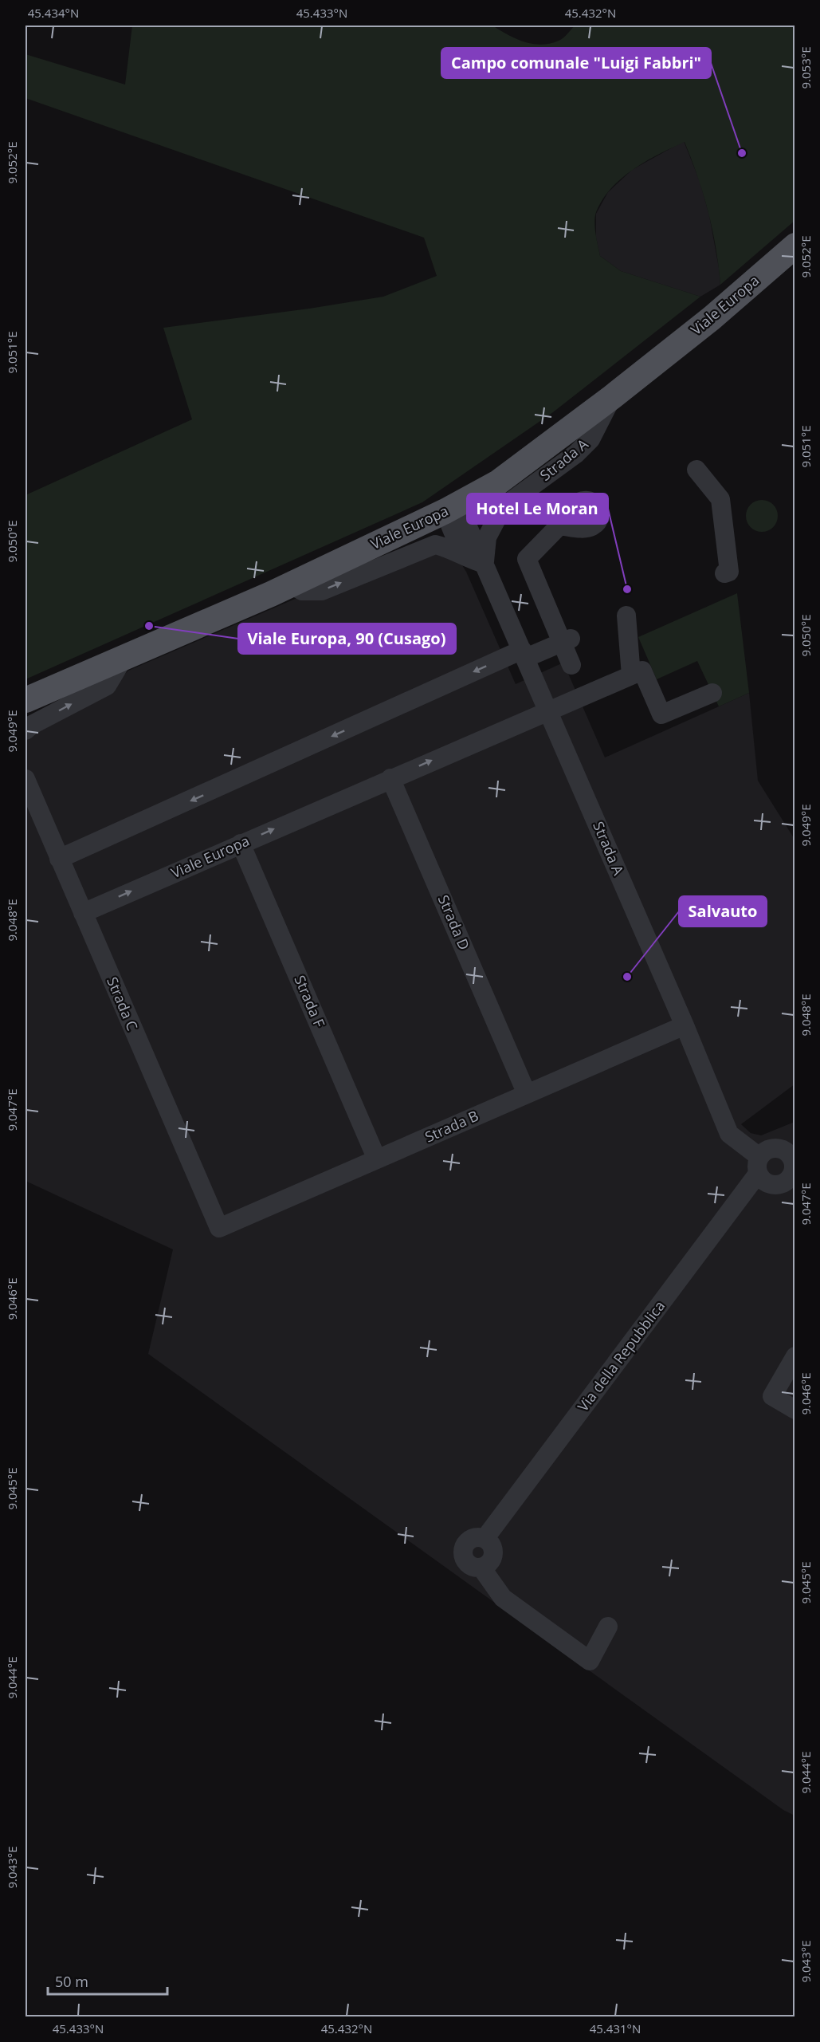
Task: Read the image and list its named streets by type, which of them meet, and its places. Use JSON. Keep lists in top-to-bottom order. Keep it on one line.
{"streets":{"main road":["Viale Europa"],"street":["Strada A","Strada D","Strada F","Strada C","Strada B","Via della Repubblica"]},"crossings":[["Viale Europa","Strada A"],["Viale Europa","Strada D"],["Viale Europa","Strada F"],["Viale Europa","Strada C"],["Strada A","Strada B"],["Strada A","Via della Repubblica"],["Strada D","Strada B"],["Strada F","Strada B"],["Strada C","Strada B"]],"places":["Campo comunale \"Luigi Fabbri\"","Hotel Le Moran","Viale Europa, 90 (Cusago)","Salvauto"],"scale_bar":"50 m","coordinates":["45.434°N","45.433°N","45.432°N","9.053°E","9.052°E","9.051°E","9.050°E","9.049°E","9.048°E","9.047°E","9.046°E","9.045°E","9.044°E","9.043°E","45.431°N"]}
